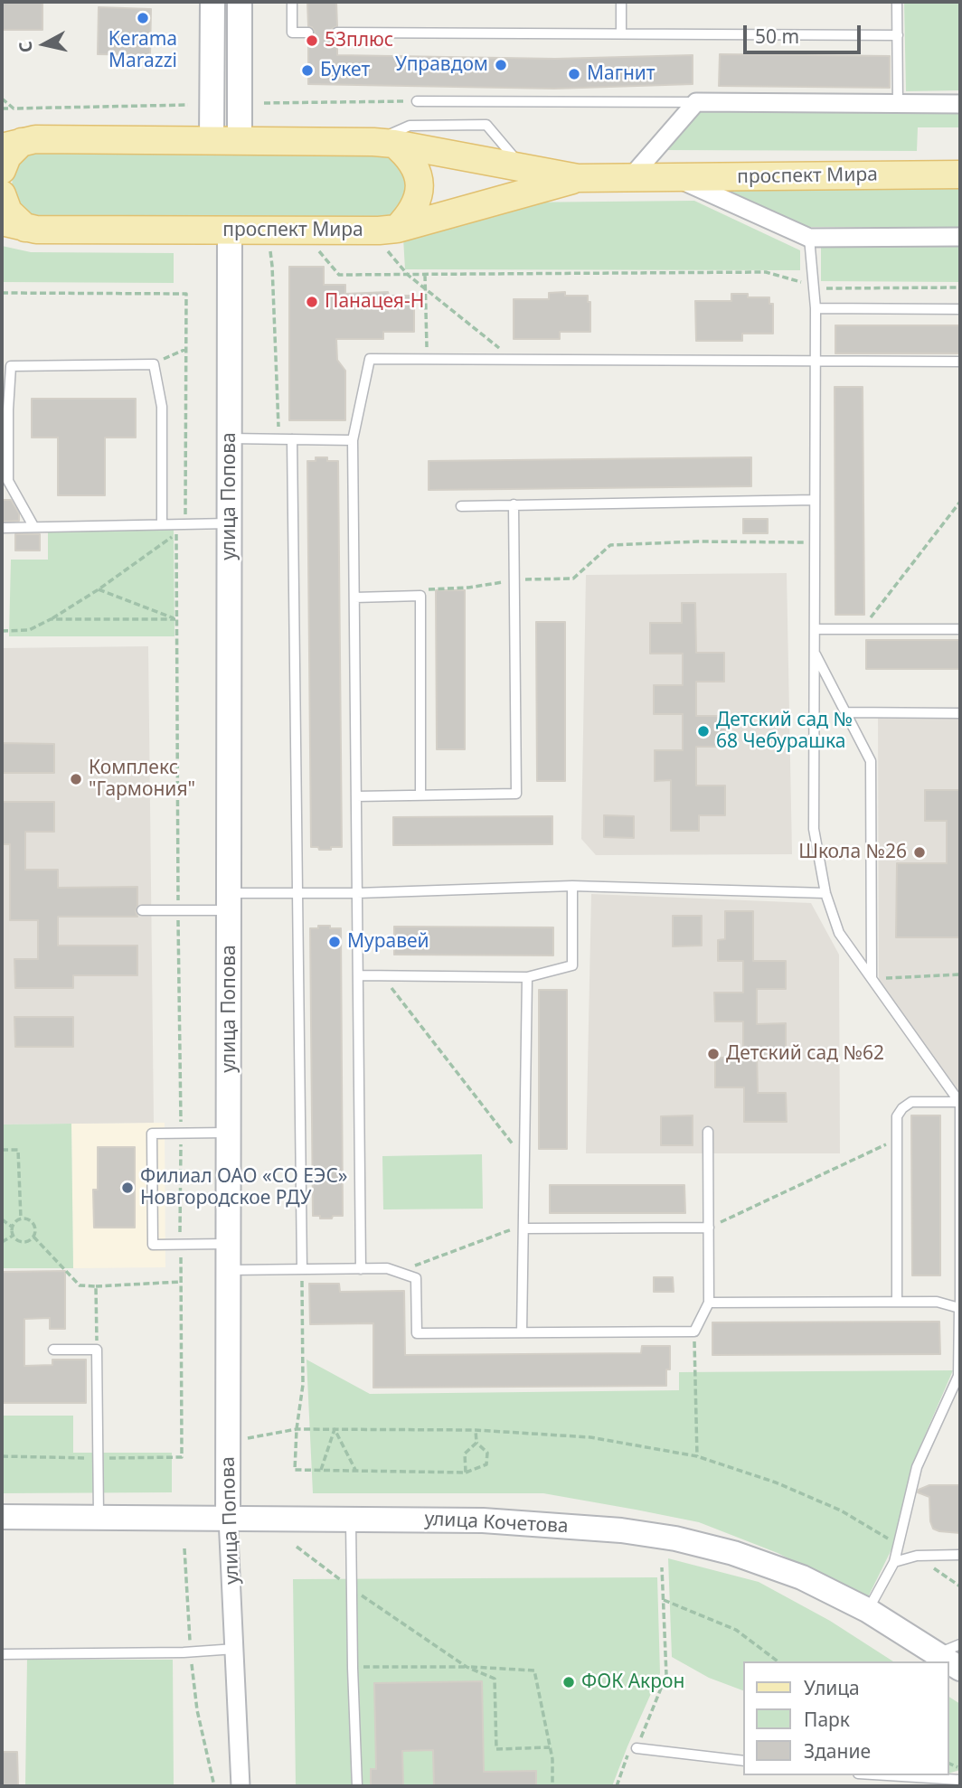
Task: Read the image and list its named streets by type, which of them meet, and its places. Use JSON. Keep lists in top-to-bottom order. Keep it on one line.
{"streets":{"main road":["проспект Мира"],"street":["улица Попова","улица Кочетова"]},"crossings":[["проспект Мира","улица Попова"],["улица Попова","улица Кочетова"]],"places":["Kerama Marazzi","53плюс","Управдом","Букет","Магнит","Панацея-Н","Детский сад № 68 Чебурашка","Комплекс \"Гармония\"","Школа №26","Муравей","Детский сад №62","Филиал ОАО «СО ЕЭС» Новгородское РДУ","ФОК Акрон"],"legend":["Улица","Парк","Здание"],"scale_bar":"50 m","north":"left"}
